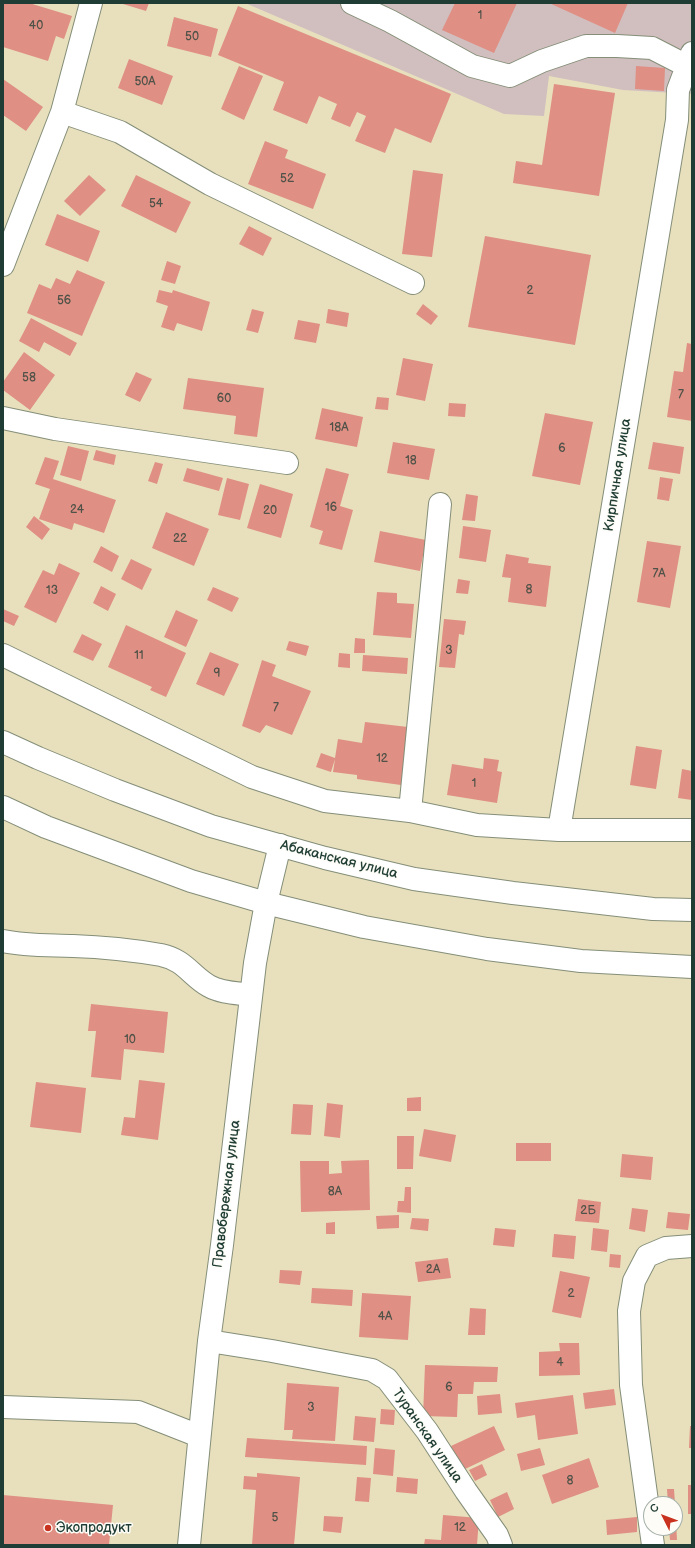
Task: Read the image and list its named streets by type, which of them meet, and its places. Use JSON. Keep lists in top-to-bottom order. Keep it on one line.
{"streets":{"street":["Кирпичная улица","Абаканская улица","Правобережная улица","Туранская улица"]},"crossings":[["Абаканская улица","Правобережная улица"],["Правобережная улица","Туранская улица"]],"places":["Экопродукт"],"house_numbers":["1","40","50","50А","52","54","2","56","58","7","60","18А","6","18","16","24","20","22","7А","8","13","3","11","9","7","12","1","10","8А","2Б","2А","2","4А","4","6","3","8","5","12"],"north":"top left"}
